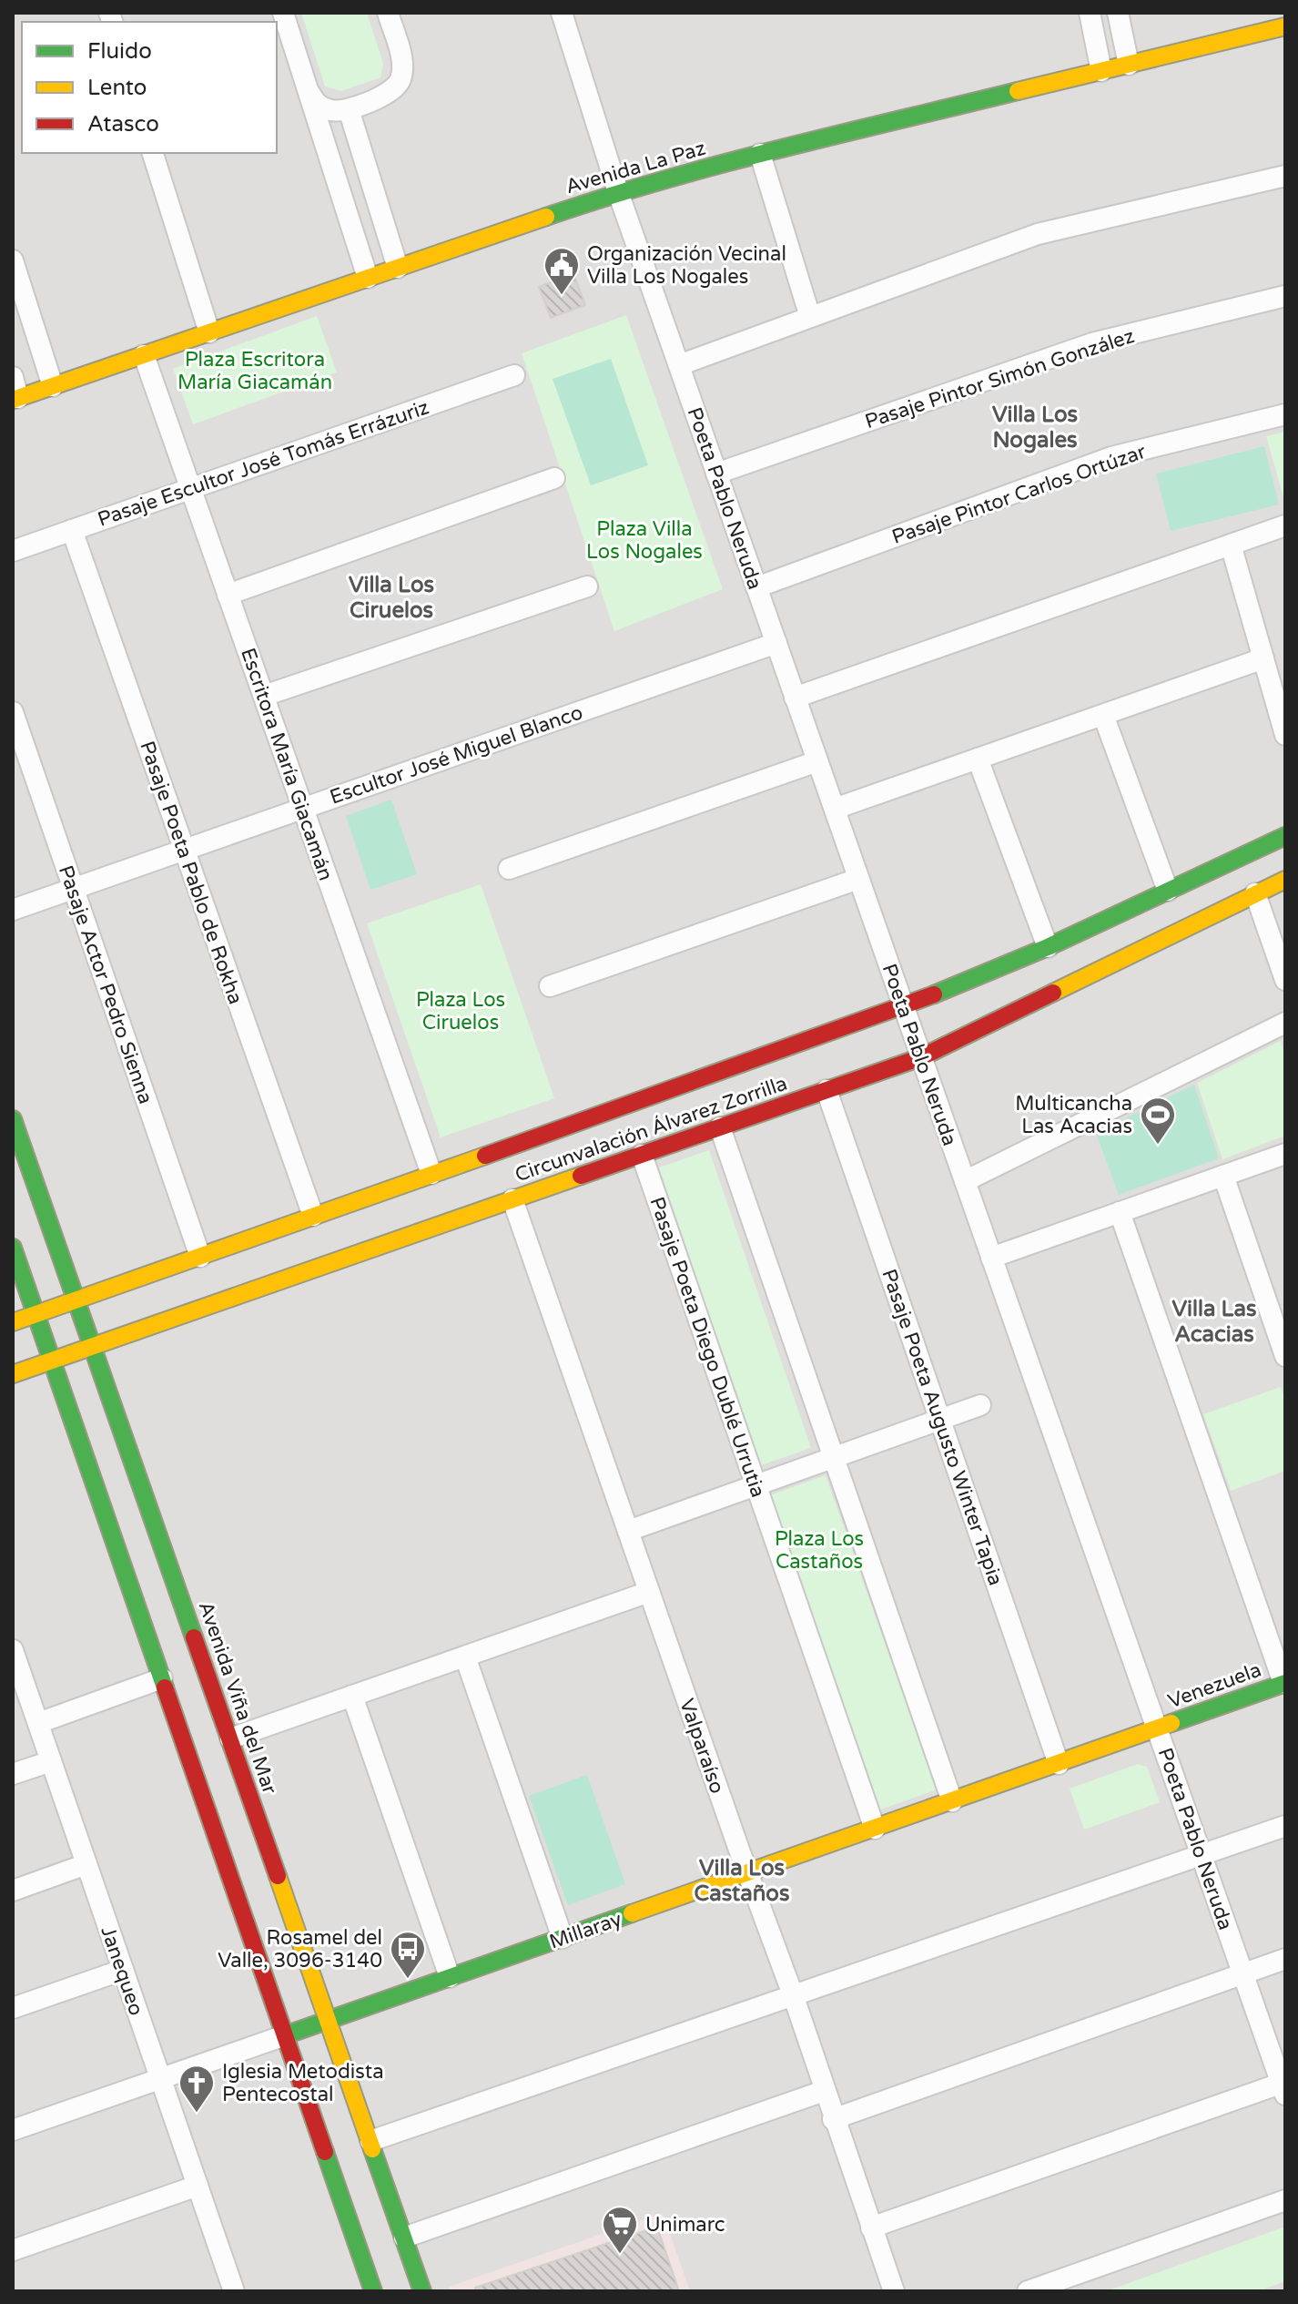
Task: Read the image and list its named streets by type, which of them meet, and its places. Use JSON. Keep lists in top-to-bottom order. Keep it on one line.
{"streets":{"main road":["Avenida La Paz","Circunvalación Álvarez Zorrilla","Venezuela","Avenida Viña del Mar","Millaray"],"street":["Pasaje Pintor Simón González","Pasaje Escultor José Tomás Errázuriz","Pasaje Pintor Carlos Ortúzar","Poeta Pablo Neruda","Escultor José Miguel Blanco","Escritora María Giacamán","Pasaje Poeta Pablo de Rokha","Pasaje Actor Pedro Sienna","Pasaje Poeta Diego Dublé Urrutia","Pasaje Poeta Augusto Winter Tapia","Valparaíso","Janequeo"]},"crossings":[["Avenida La Paz","Poeta Pablo Neruda"],["Avenida La Paz","Escritora María Giacamán"],["Pasaje Pintor Simón González","Poeta Pablo Neruda"],["Pasaje Escultor José Tomás Errázuriz","Escritora María Giacamán"],["Pasaje Escultor José Tomás Errázuriz","Pasaje Poeta Pablo de Rokha"],["Pasaje Pintor Carlos Ortúzar","Poeta Pablo Neruda"],["Poeta Pablo Neruda","Escultor José Miguel Blanco"],["Poeta Pablo Neruda","Circunvalación Álvarez Zorrilla"],["Poeta Pablo Neruda","Venezuela"],["Poeta Pablo Neruda","Millaray"],["Escultor José Miguel Blanco","Escritora María Giacamán"],["Escultor José Miguel Blanco","Pasaje Poeta Pablo de Rokha"],["Escultor José Miguel Blanco","Pasaje Actor Pedro Sienna"],["Escritora María Giacamán","Circunvalación Álvarez Zorrilla"],["Pasaje Poeta Pablo de Rokha","Circunvalación Álvarez Zorrilla"],["Pasaje Actor Pedro Sienna","Circunvalación Álvarez Zorrilla"],["Circunvalación Álvarez Zorrilla","Pasaje Poeta Diego Dublé Urrutia"],["Circunvalación Álvarez Zorrilla","Pasaje Poeta Augusto Winter Tapia"],["Circunvalación Álvarez Zorrilla","Avenida Viña del Mar"],["Circunvalación Álvarez Zorrilla","Valparaíso"],["Pasaje Poeta Diego Dublé Urrutia","Millaray"],["Pasaje Poeta Augusto Winter Tapia","Millaray"],["Venezuela","Millaray"],["Avenida Viña del Mar","Millaray"],["Valparaíso","Millaray"],["Millaray","Janequeo"]],"districts":["Villa Los Nogales","Villa Los Ciruelos","Villa Las Acacias","Villa Los Castaños"],"parks":["Plaza Escritora María Giacamán","Plaza Villa Los Nogales","Plaza Los Ciruelos","Plaza Los Castaños"],"places":{"public building":["Organización Vecinal Villa Los Nogales"],"sports":["Multicancha Las Acacias"],"bus stop":["Rosamel del Valle, 3096-3140"],"church":["Iglesia Metodista Pentecostal"],"supermarket":["Unimarc"]},"legend":["Fluido","Lento","Atasco"]}
